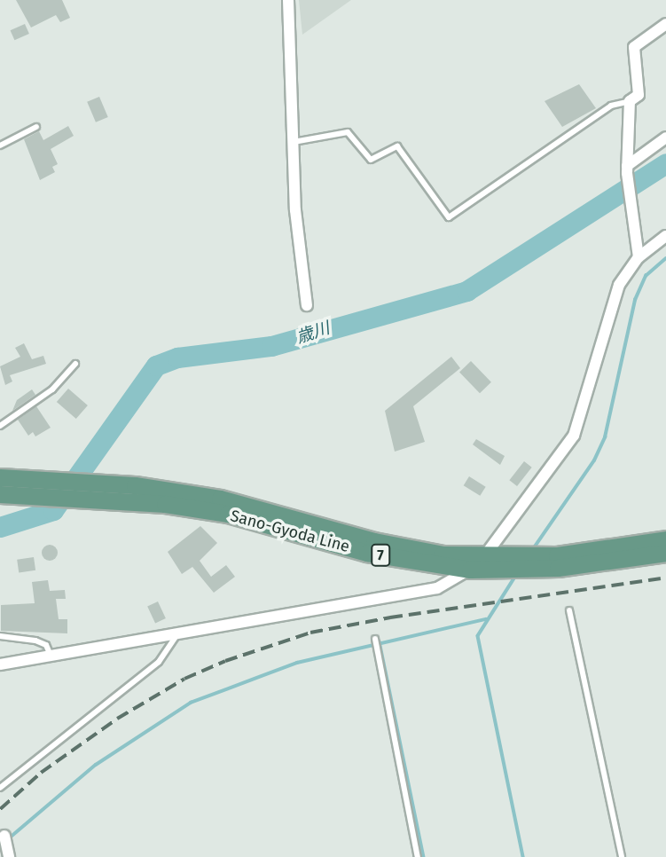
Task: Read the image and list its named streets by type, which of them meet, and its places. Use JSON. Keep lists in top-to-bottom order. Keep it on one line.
{"streets":{"main road":["Sano-Gyoda Line","7"]},"water":["歳川"]}
